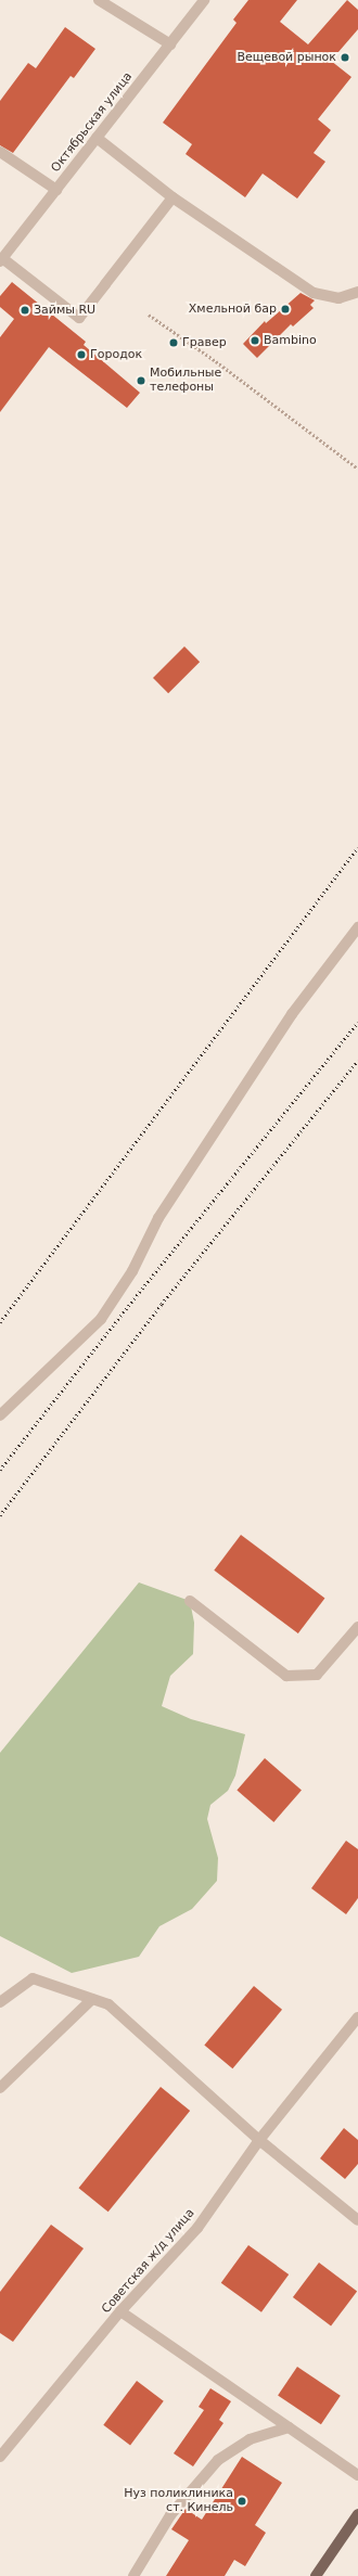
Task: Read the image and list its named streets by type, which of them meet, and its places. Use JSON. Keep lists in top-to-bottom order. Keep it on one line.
{"streets":{"street":["Октябрьская улица","Советская ж/д улица"]},"places":["Вещевой рынок","Хмельной бар","Займы RU","Bambino","Гравер","Городок","Мобильные телефоны","Нуз поликлиника ст. Кинель"]}
